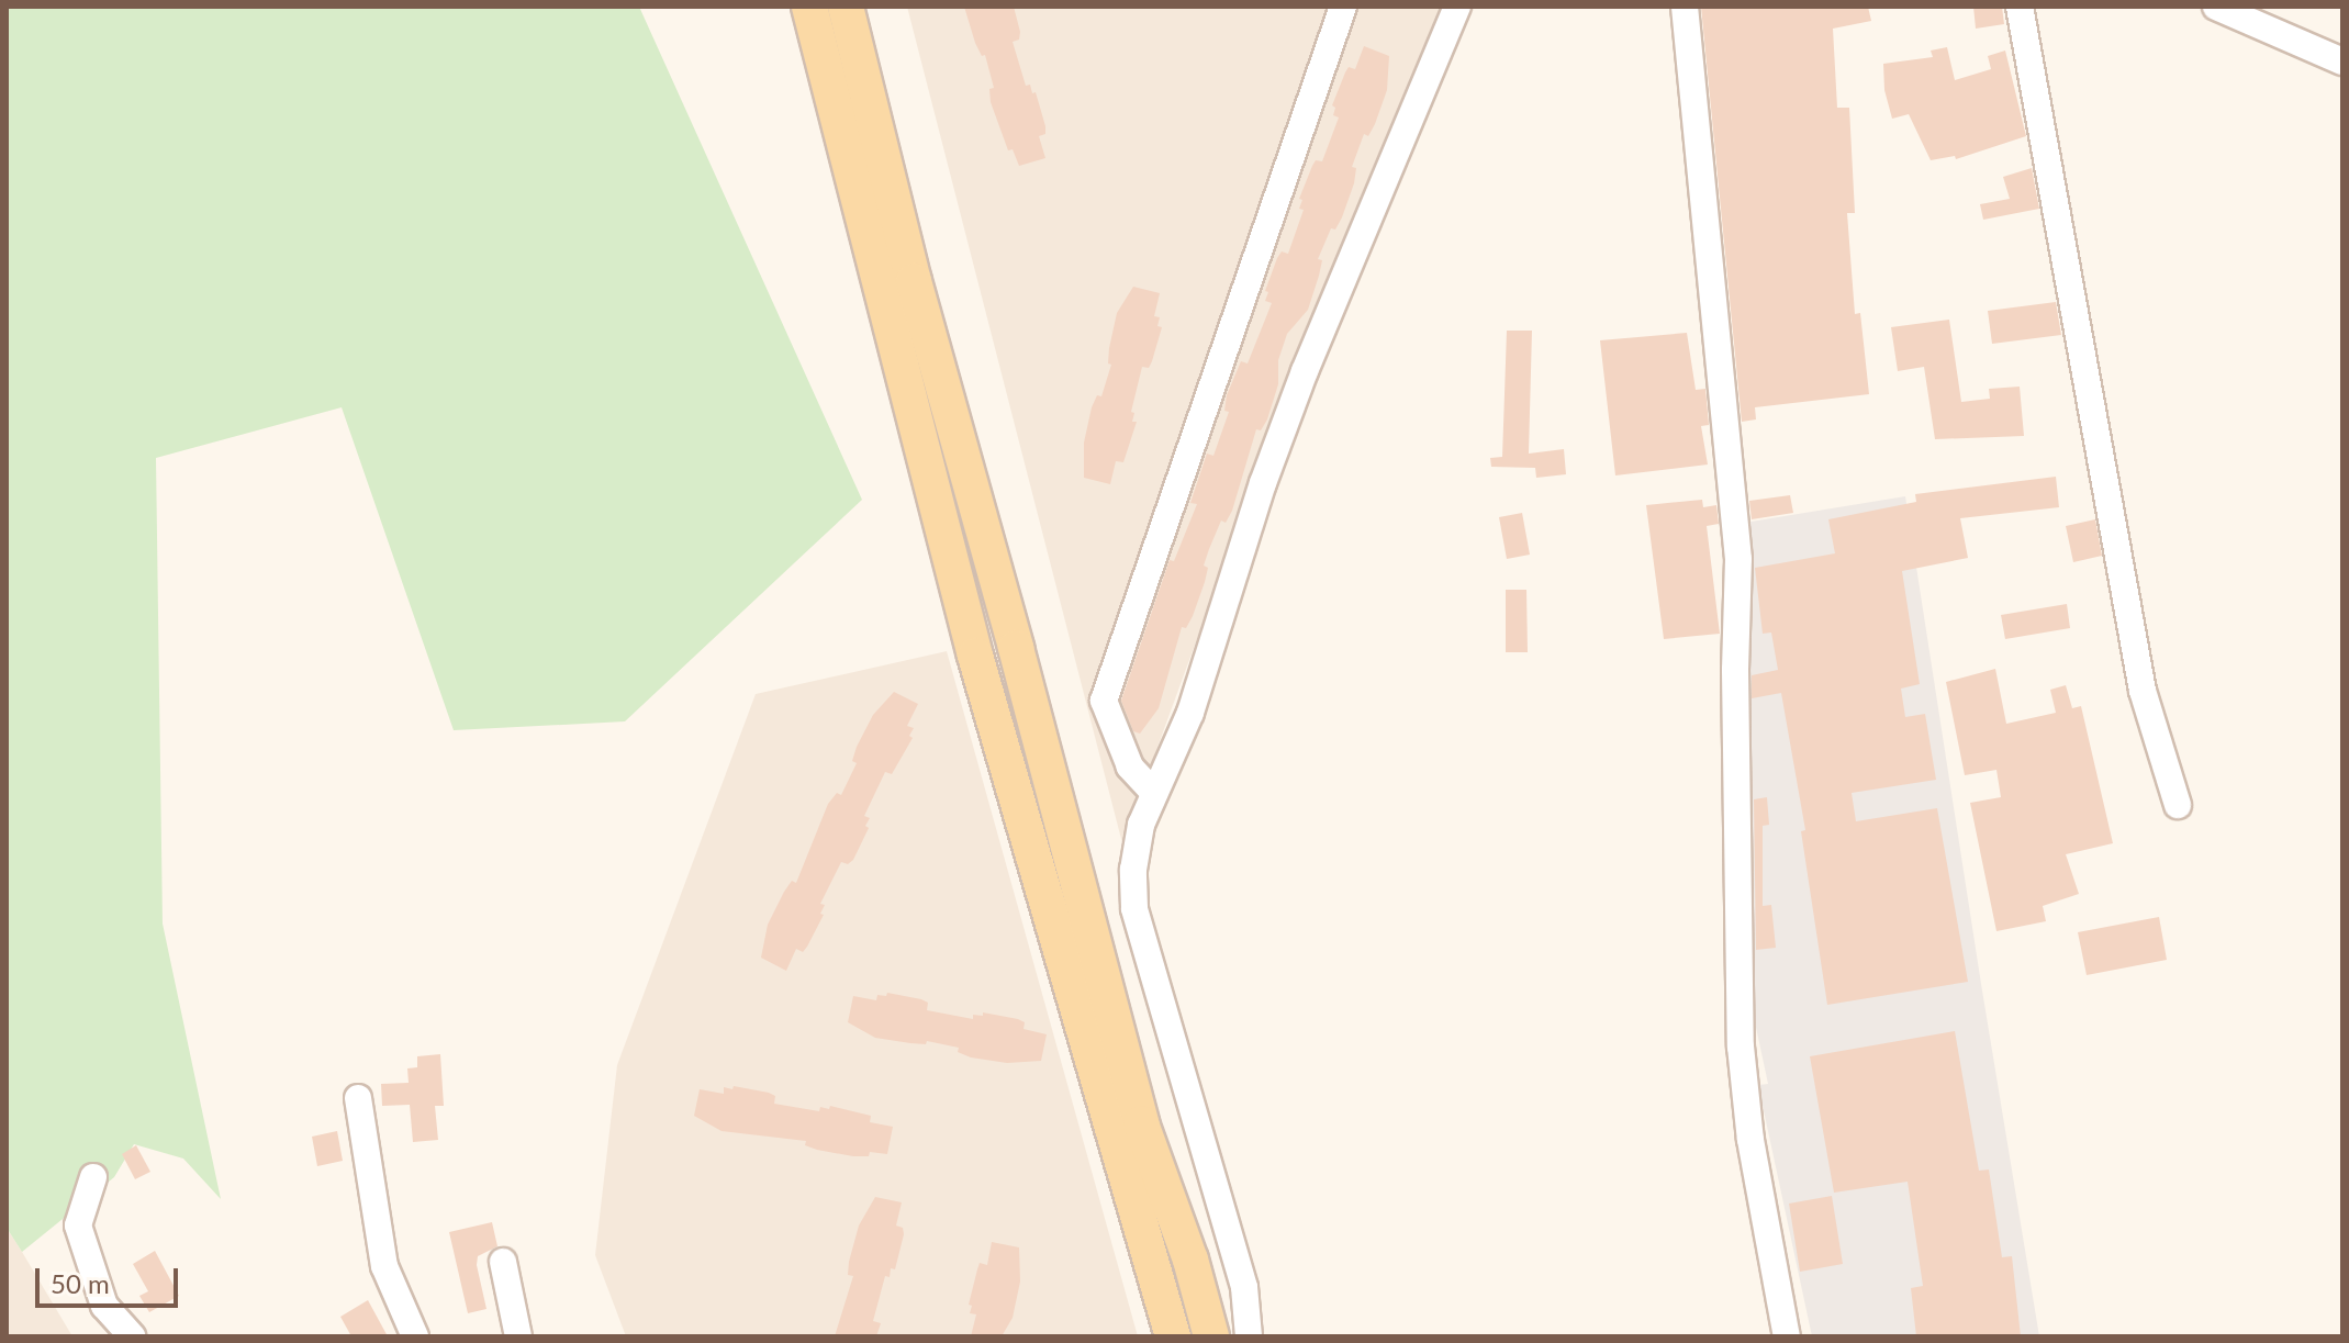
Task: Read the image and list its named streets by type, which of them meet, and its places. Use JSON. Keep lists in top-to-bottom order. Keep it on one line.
{"scale_bar":"50 m"}
